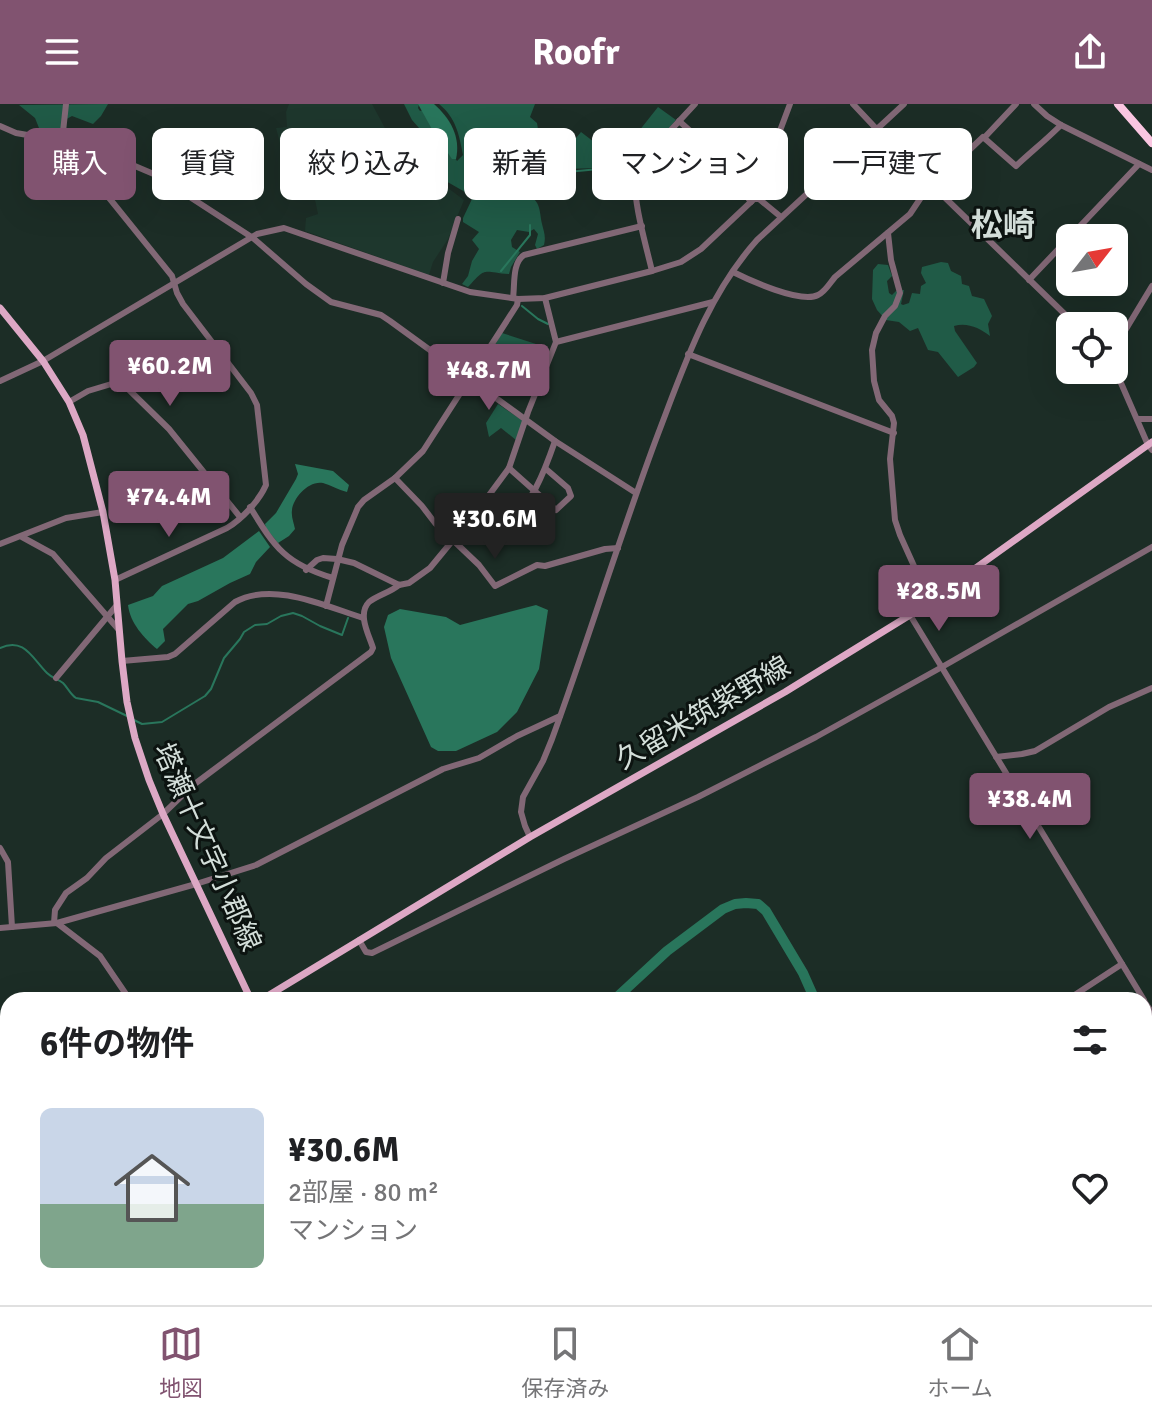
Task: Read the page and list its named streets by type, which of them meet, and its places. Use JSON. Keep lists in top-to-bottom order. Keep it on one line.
{"streets":{"main road":["久留米筑紫野線","塔瀬十文字小郡線"]},"districts":["松崎"],"north":"top right","page":{"header":"Roofr","chip":["購入","賃貸","絞り込み","新着","マンション","一戸建て"],"price":["¥60.2M","¥48.7M","¥74.4M","¥30.6M","¥28.5M","¥38.4M"],"heading":"6件の物件","list":[{"name":"¥30.6M","note":"2部屋 · 80 m² · マンション"}],"tabs":["地図","保存済み","ホーム"]}}
